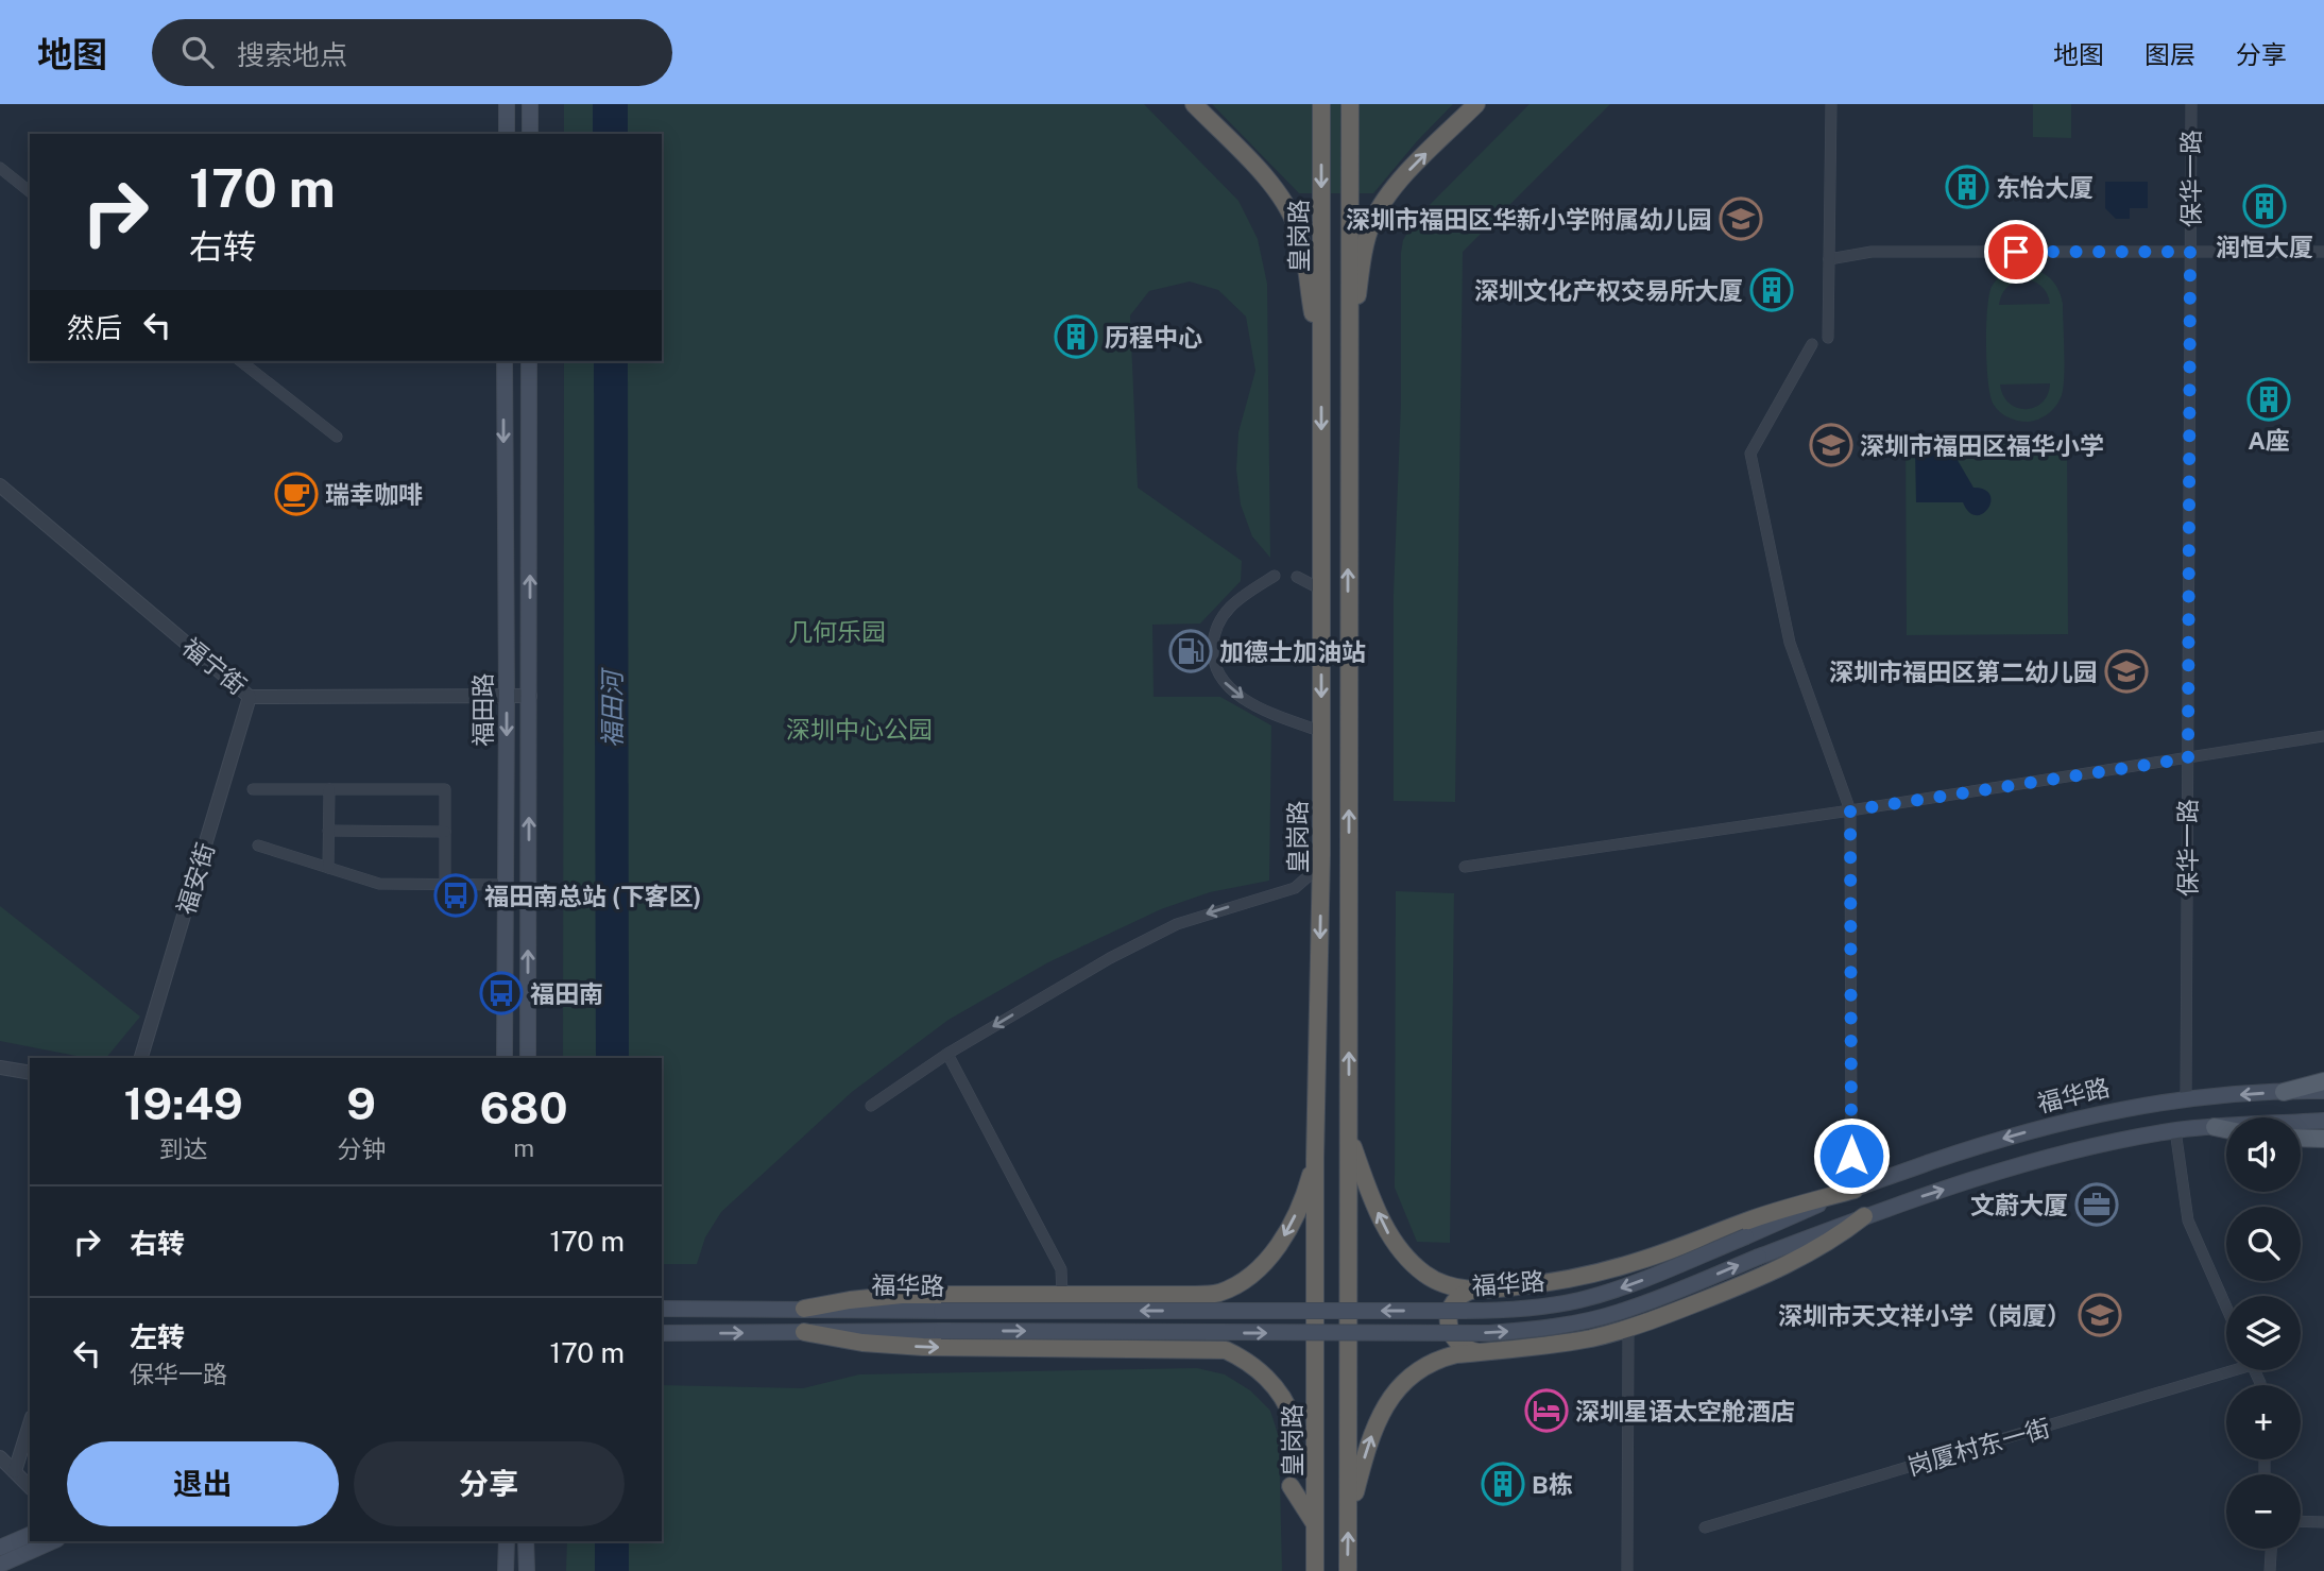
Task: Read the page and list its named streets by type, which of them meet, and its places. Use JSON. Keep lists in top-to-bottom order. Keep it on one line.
{"streets":{"highway":["皇岗路"],"main road":["福田路","福华路"],"street":["保华一路","福宁街","福安街","岗厦村东一街"]},"crossings":[["保华一路","福华路"],["福宁街","福田路"],["福宁街","福安街"]],"water":["福田河"],"parks":["几何乐园","深圳中心公园"],"places":{"building":["东怡大厦","润恒大厦","深圳文化产权交易所大厦","历程中心","A座","B栋"],"school or university":["深圳市福田区华新小学附属幼儿园","深圳市福田区福华小学","深圳市福田区第二幼儿园","深圳市天文祥小学（岗厦）"],"cafe":["瑞幸咖啡"],"fuel station":["加德士加油站"],"bus stop":["福田南总站 (下客区)","福田南"],"office":["文蔚大厦"],"hotel":["深圳星语太空舱酒店"]},"page":{"header":"地图","search":"搜索地点","nav":["地图","图层","分享"],"turn":["170 m","右转"],"then":"然后","eta":["19:49","到达","9","分钟","680","m"],"map_buttons":["+","−"],"list":[{"name":"右转","value":"170 m"},{"name":"左转","note":"保华一路","value":"170 m"}],"buttons":["退出","分享"]}}
